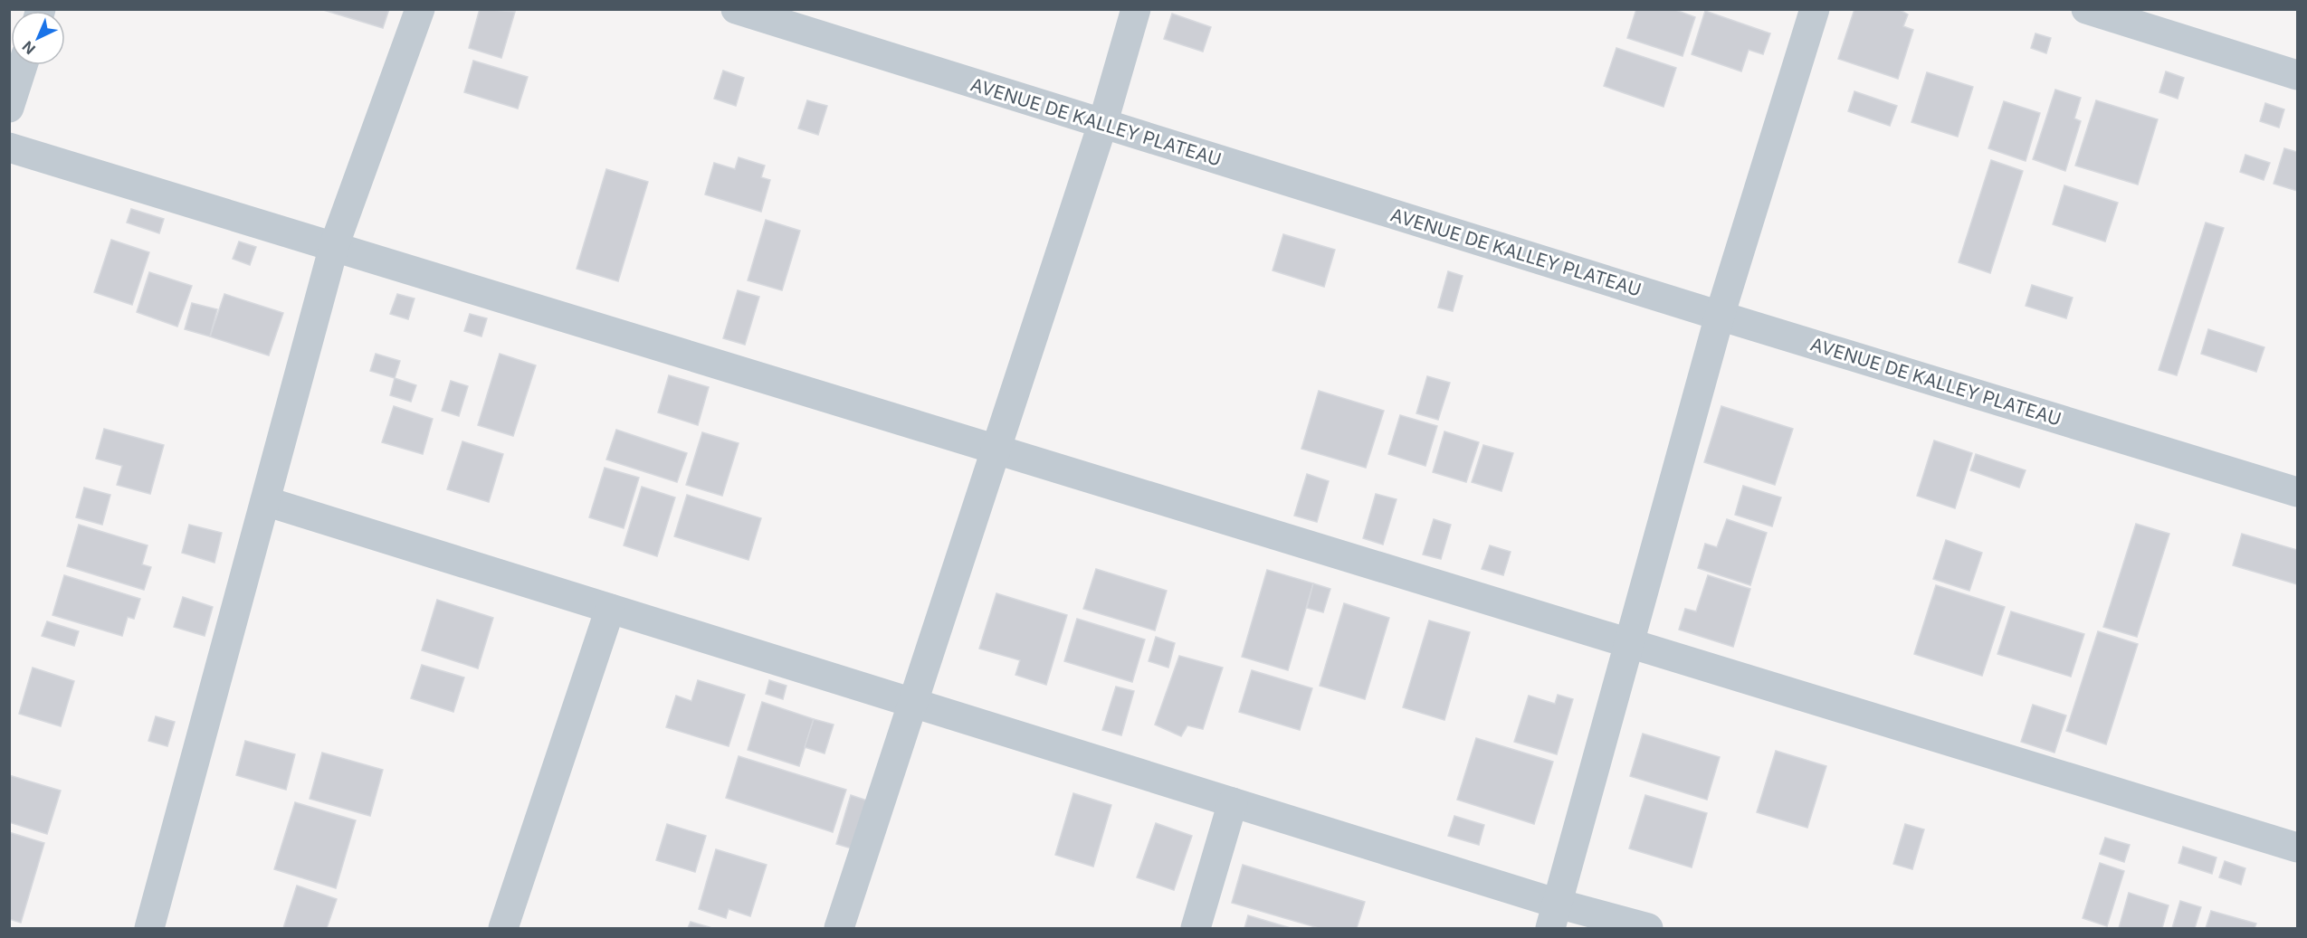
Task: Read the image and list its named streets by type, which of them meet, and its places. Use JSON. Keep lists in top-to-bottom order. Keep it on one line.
{"streets":{"street":["AVENUE DE KALLEY PLATEAU"]},"north":"bottom left"}
